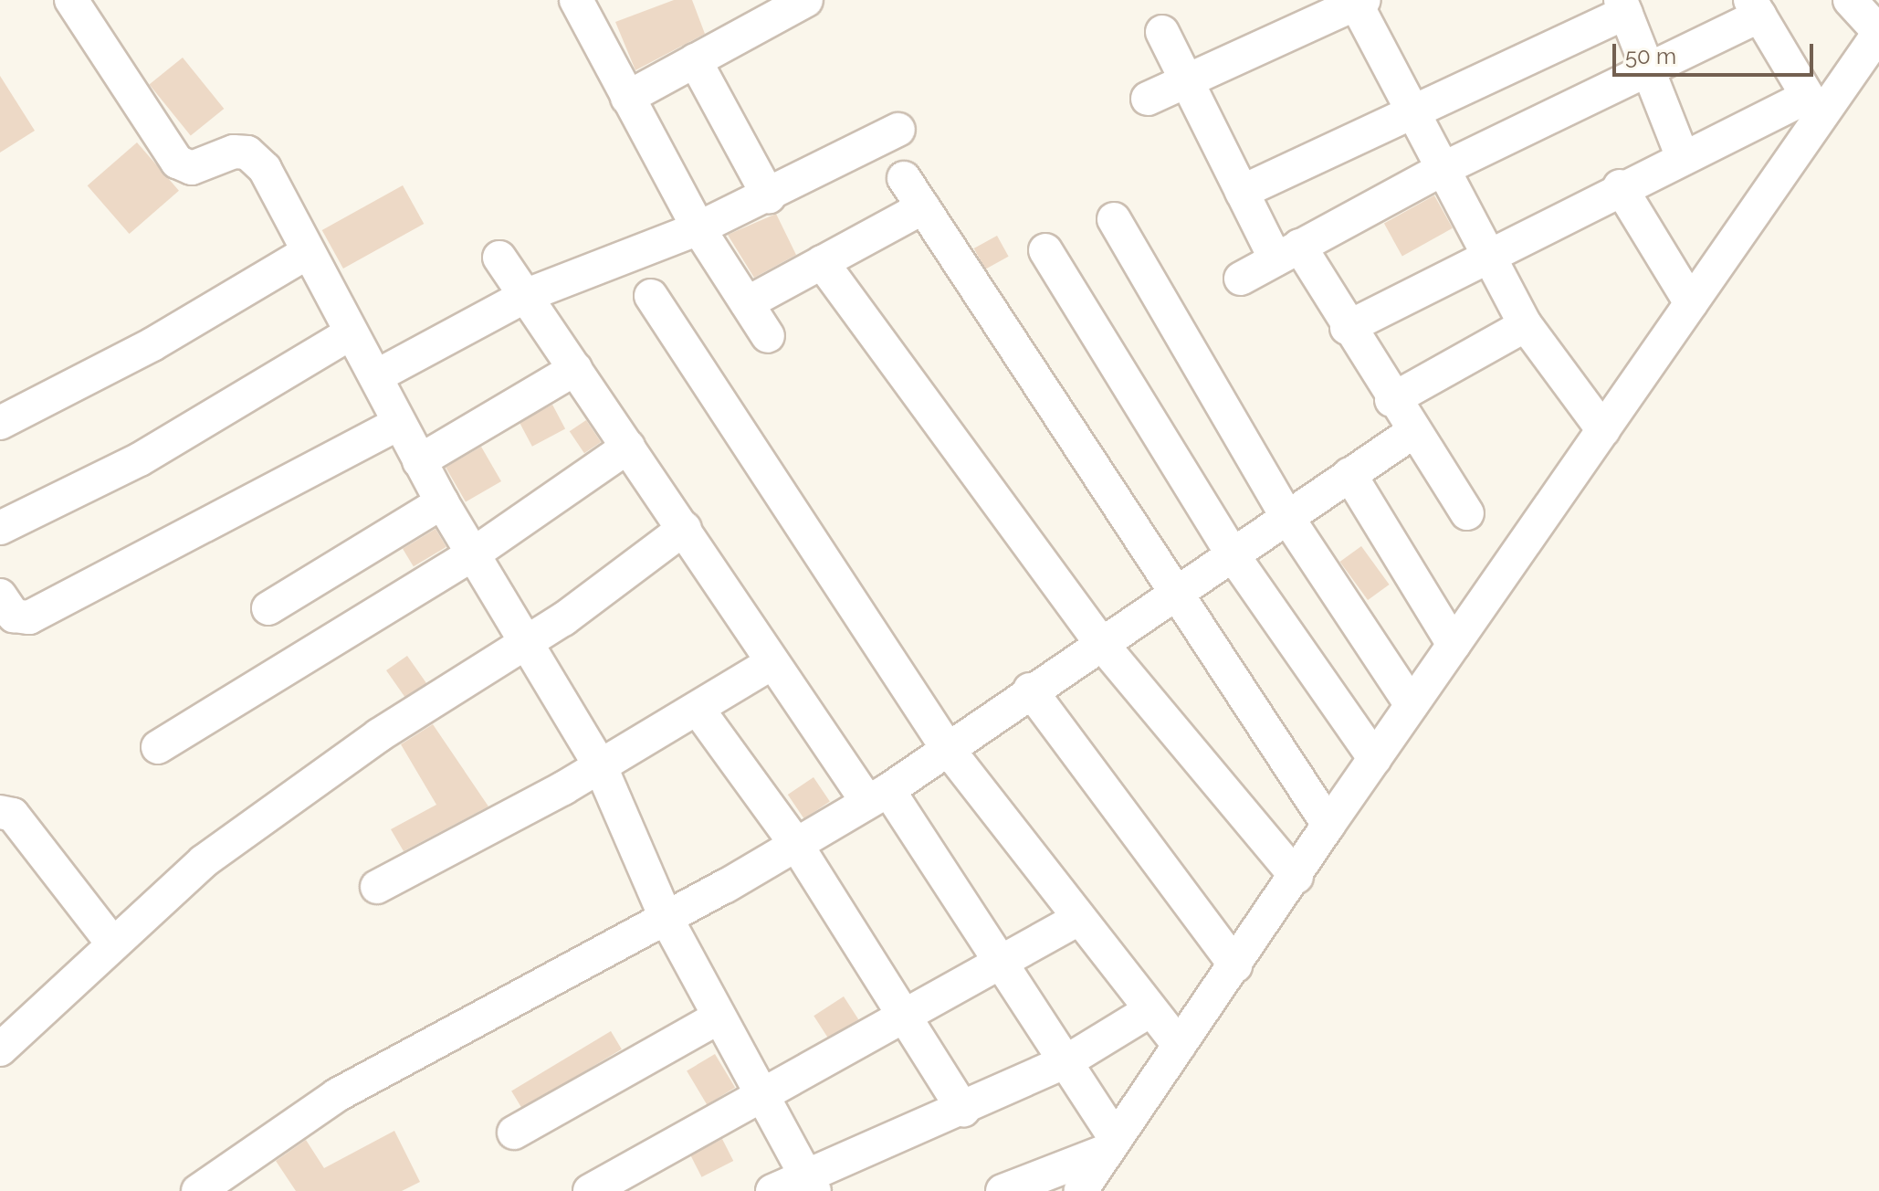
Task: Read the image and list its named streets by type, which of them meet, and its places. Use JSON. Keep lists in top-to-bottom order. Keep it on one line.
{"scale_bar":"50 m"}
